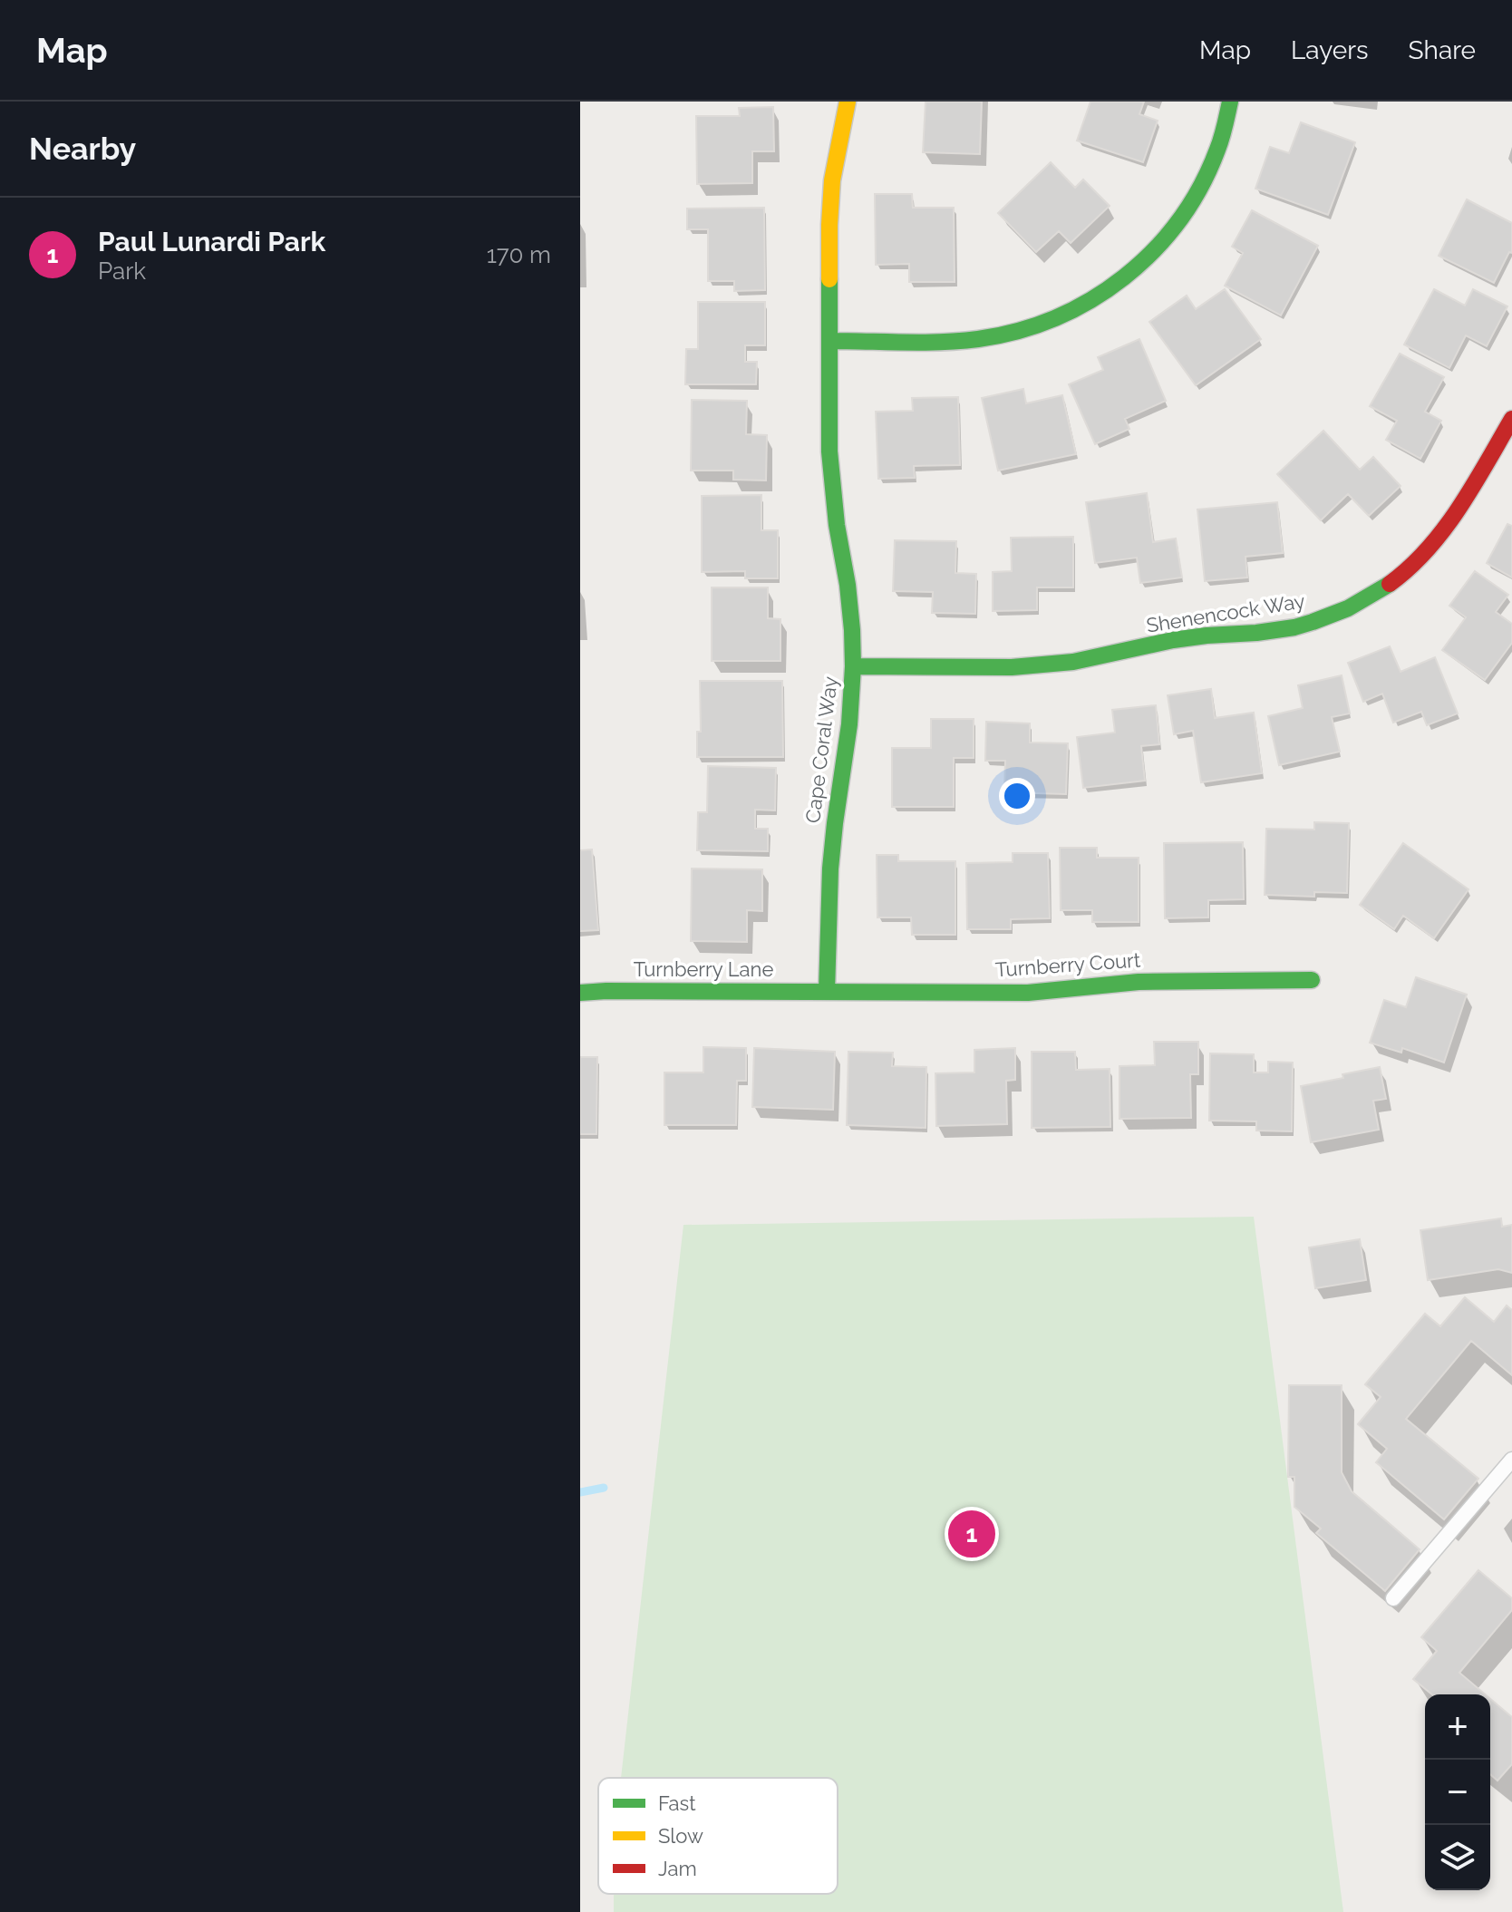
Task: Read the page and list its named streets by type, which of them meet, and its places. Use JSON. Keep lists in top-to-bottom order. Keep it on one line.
{"streets":{"street":["Shenencock Way","Cape Coral Way","Turnberry Court","Turnberry Lane"]},"crossings":[["Shenencock Way","Cape Coral Way"],["Cape Coral Way","Turnberry Court"],["Cape Coral Way","Turnberry Lane"],["Turnberry Court","Turnberry Lane"]],"legend":["Fast","Slow","Jam"],"page":{"header":"Map","nav":["Map","Layers","Share"],"heading":"Nearby","list":[{"mark":"1","name":"Paul Lunardi Park","note":"Park","value":"170 m"}],"pins":"1","map_buttons":["+","−"]}}
